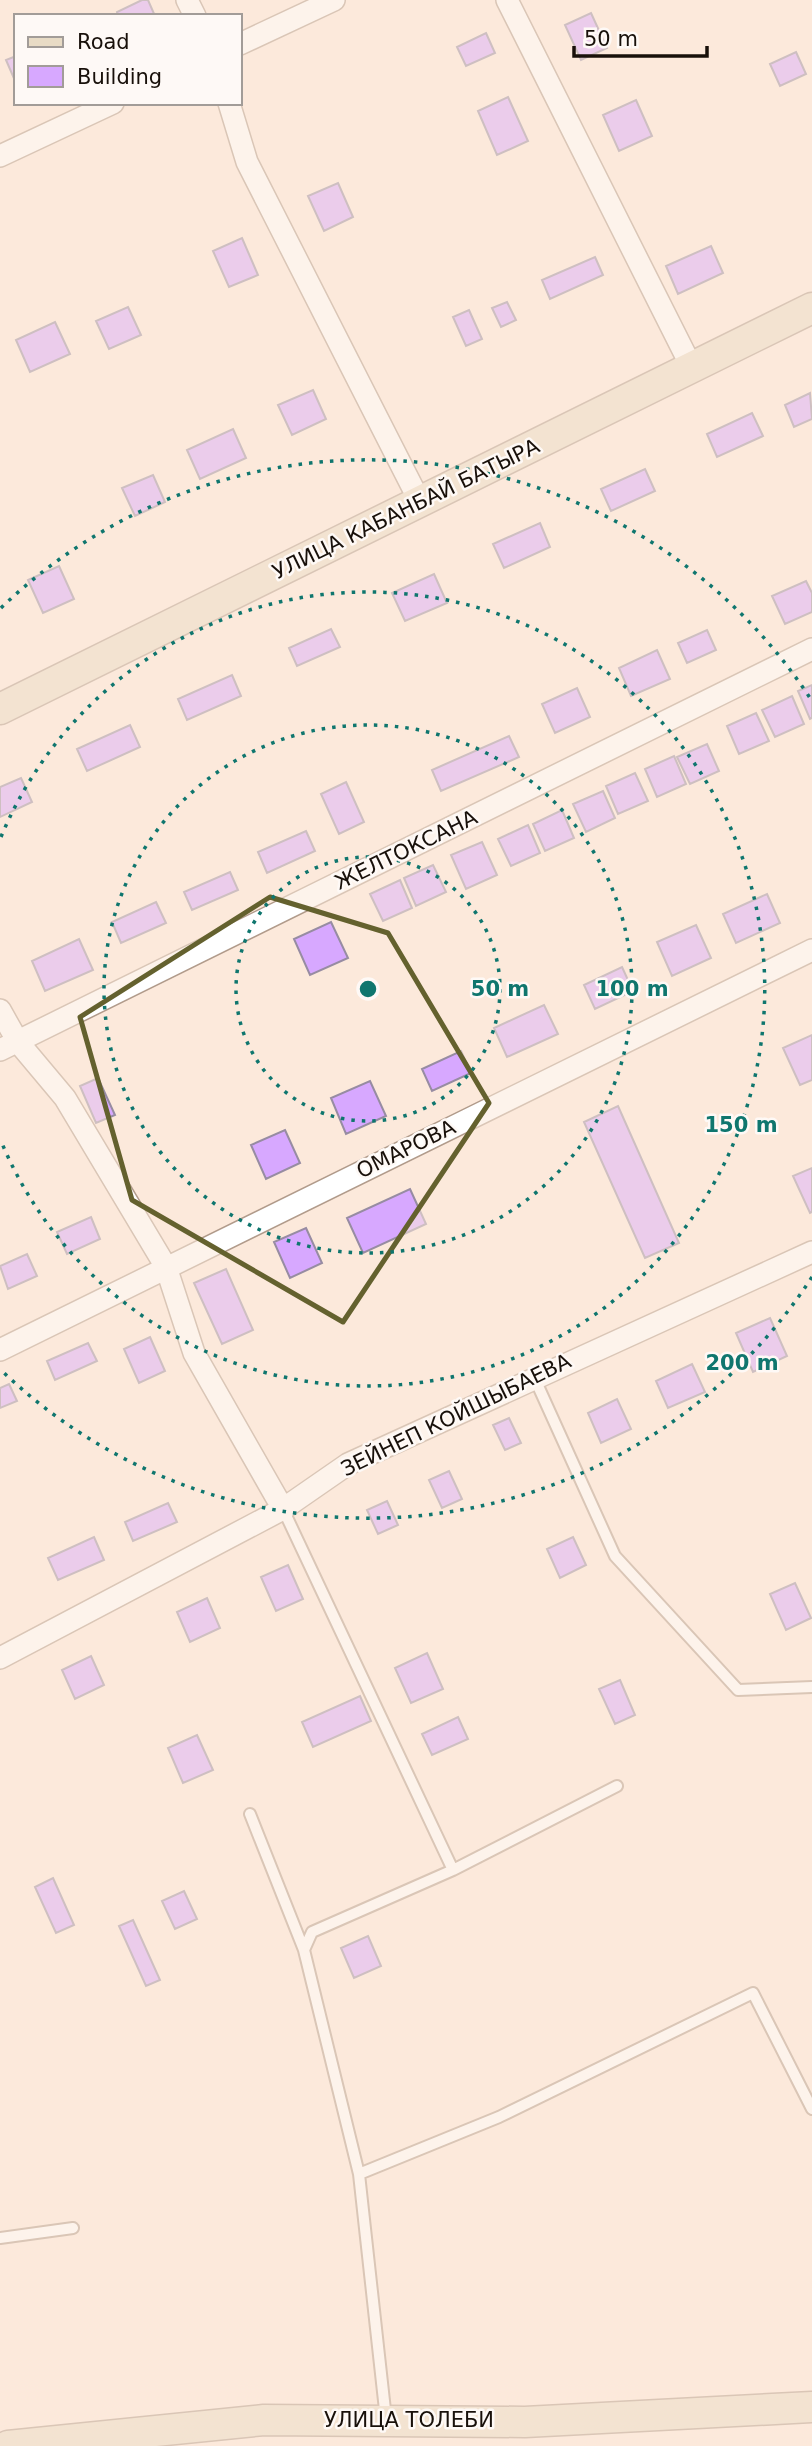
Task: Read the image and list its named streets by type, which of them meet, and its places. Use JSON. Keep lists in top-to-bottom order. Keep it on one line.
{"streets":{"street":["УЛИЦА КАБАНБАЙ БАТЫРА","ЖЕЛТОКСАНА","ОМАРОВА","ЗЕЙНЕП КОЙШЫБАЕВА","УЛИЦА ТОЛЕБИ"]},"legend":["Road","Building"],"scale_bar":"50 m","rings":["50 m","100 m","150 m","200 m"]}
